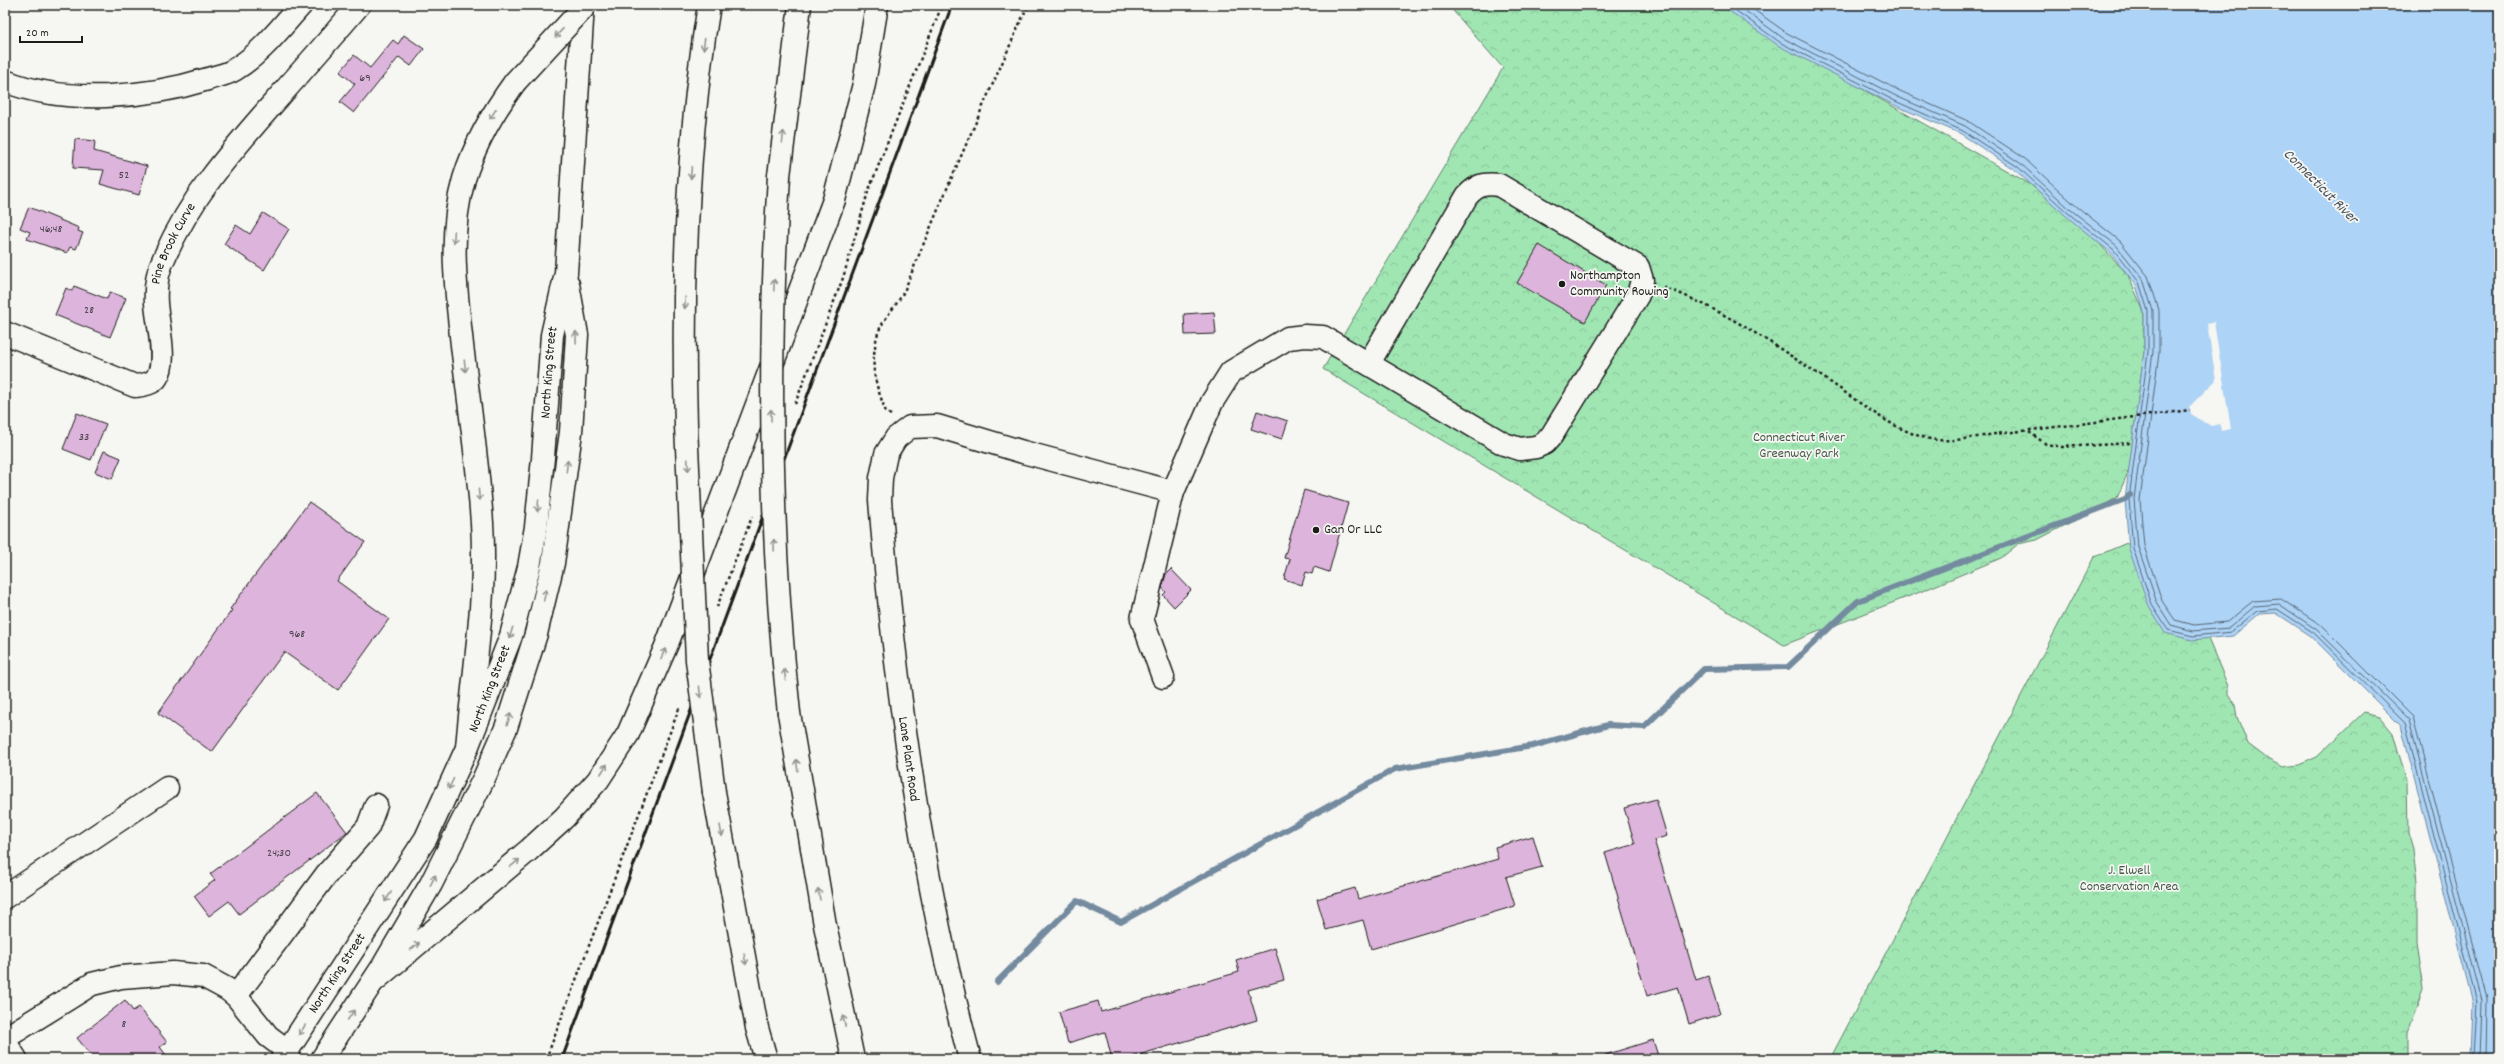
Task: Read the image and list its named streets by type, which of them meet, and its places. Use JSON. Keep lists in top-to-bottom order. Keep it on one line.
{"streets":{"main road":["Pine Brook Curve","North King Street","Lane Plant Road"]},"water":["Connecticut River"],"parks":["Connecticut River Greenway Park","J. Elwell Conservation Area"],"places":["Northampton Community Rowing","Gan Or LLC"],"house_numbers":["69","52","46;48","28","33","968","24;30","8"],"scale_bar":"20 m"}
